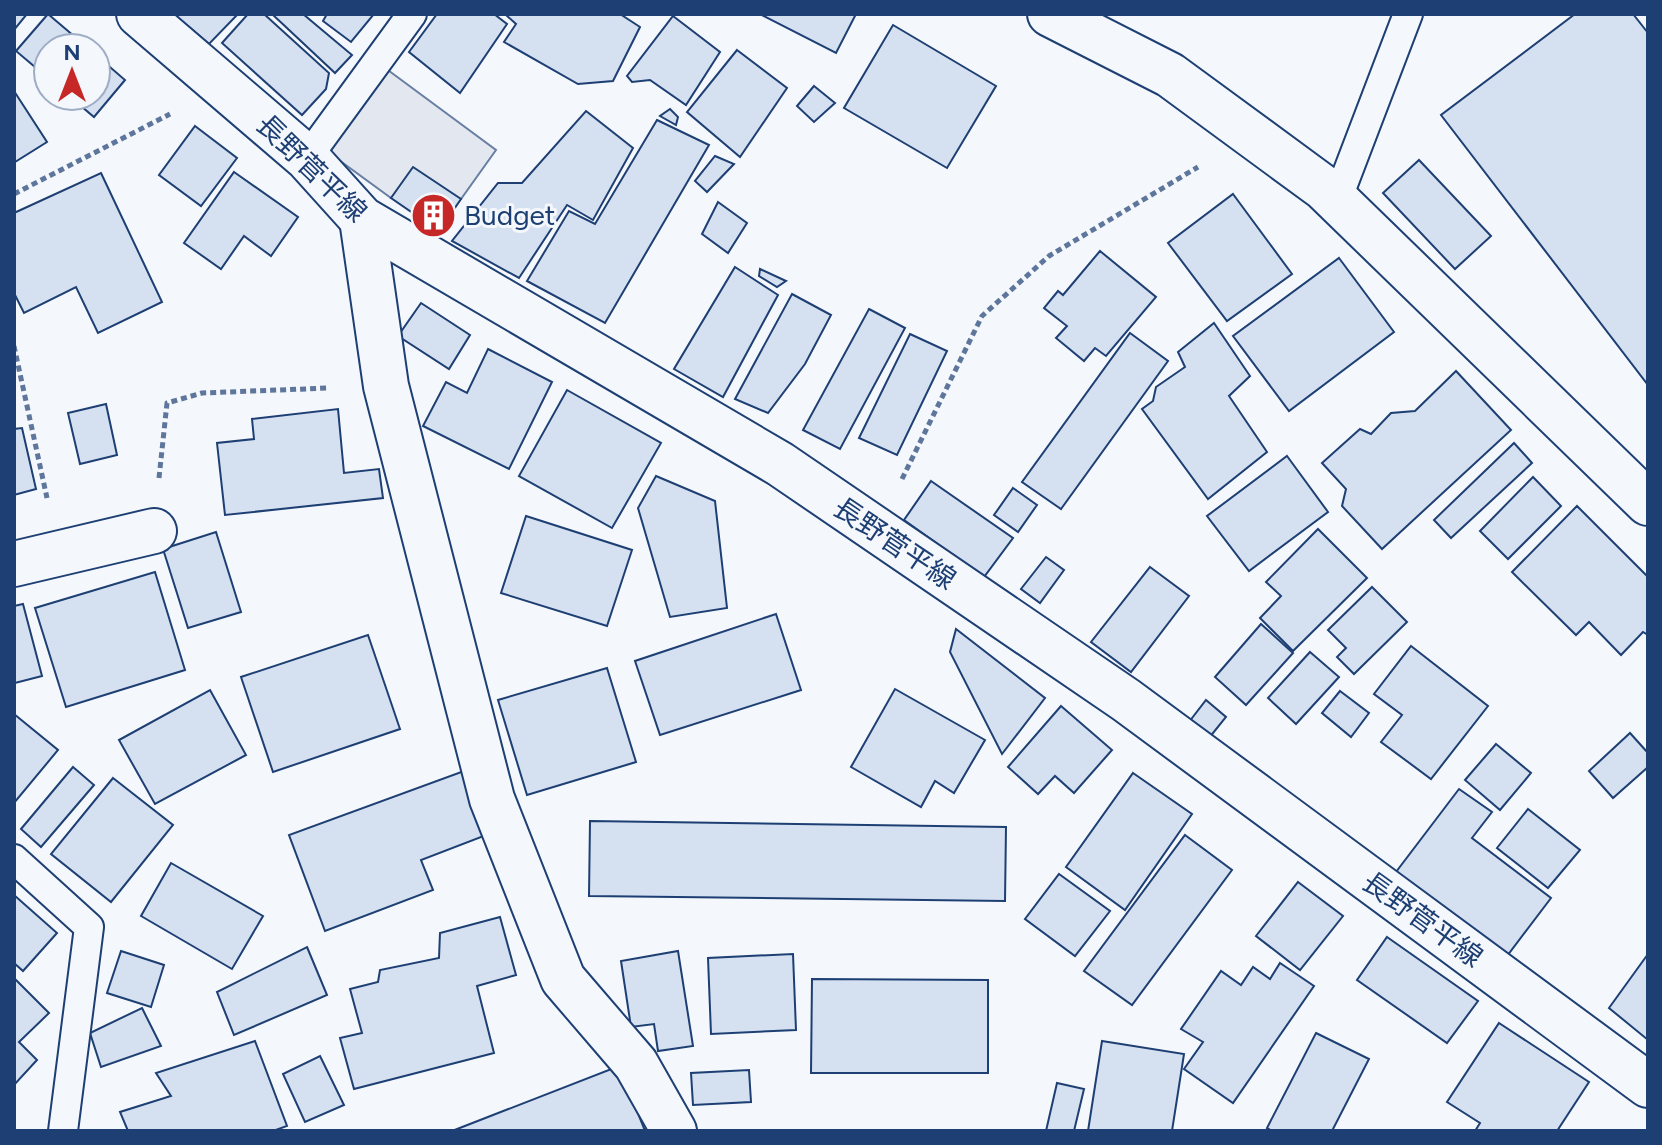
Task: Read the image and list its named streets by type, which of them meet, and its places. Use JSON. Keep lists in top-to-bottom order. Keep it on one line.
{"streets":{"street":["長野菅平線"]},"places":{"building":["Budget"]},"north":"top"}
